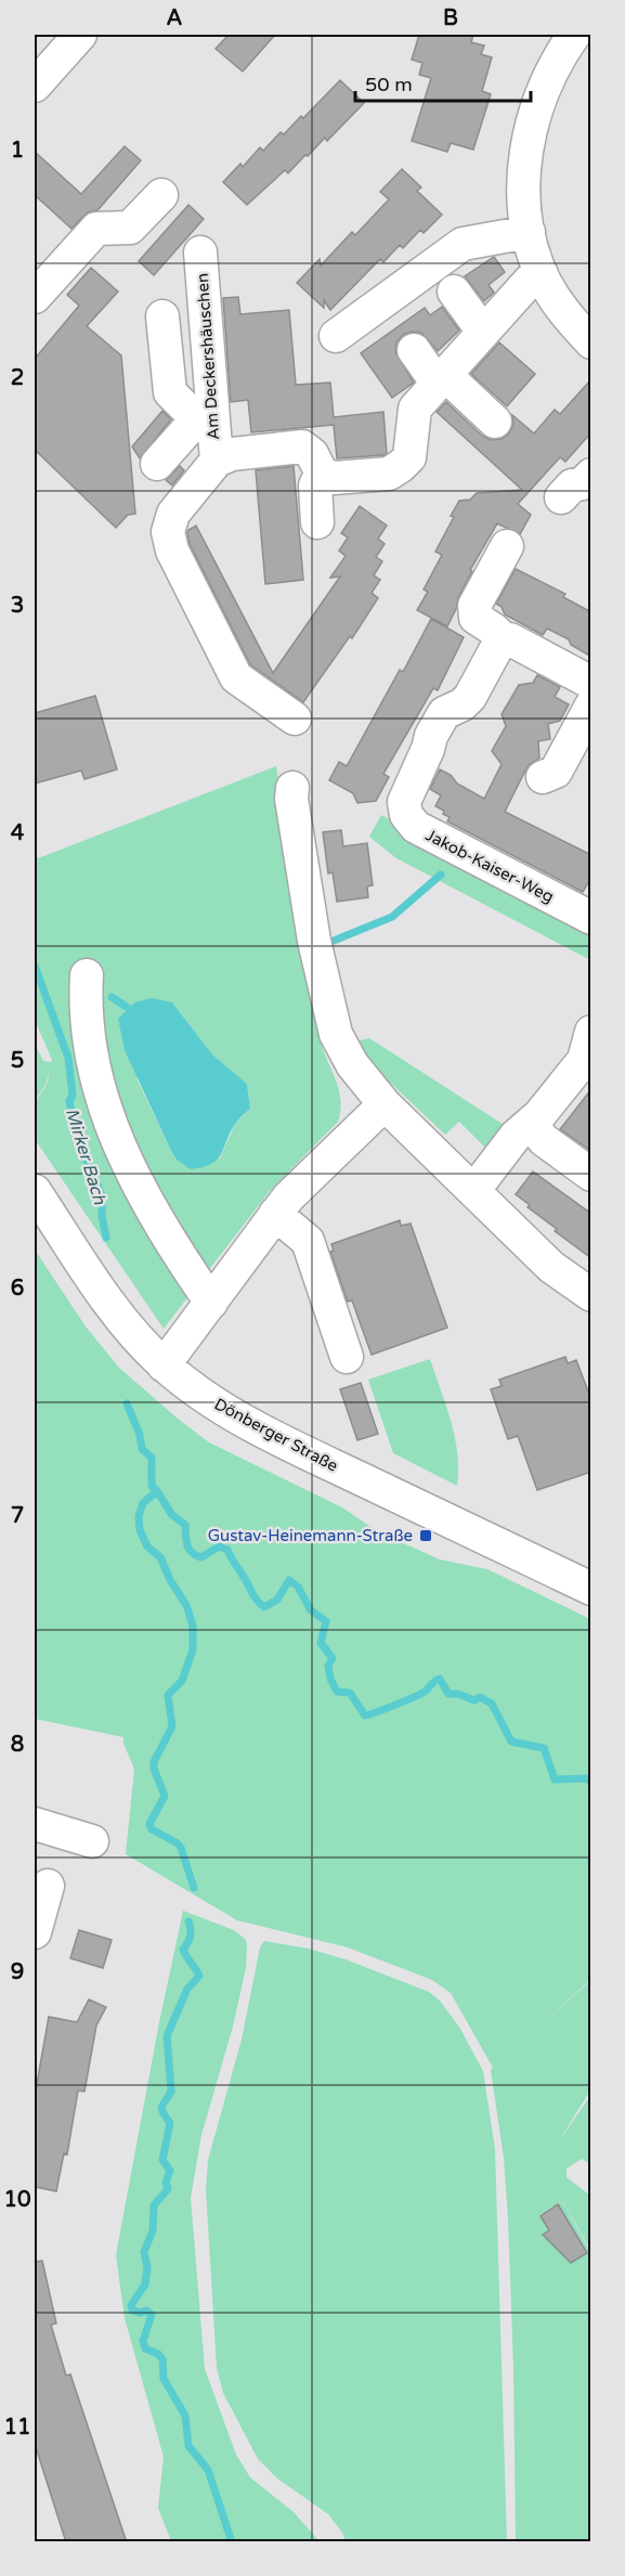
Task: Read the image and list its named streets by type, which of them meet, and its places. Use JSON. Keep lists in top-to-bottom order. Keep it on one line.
{"streets":{"street":["Am Deckershäuschen","Jakob-Kaiser-Weg","Dönberger Straße"]},"water":["Mirker Bach"],"places":{"transit":["Gustav-Heinemann-Straße"]},"scale_bar":"50 m","grid":{"columns":["A","B"],"rows":["1","2","3","4","5","6","7","8","9","10","11"]}}
